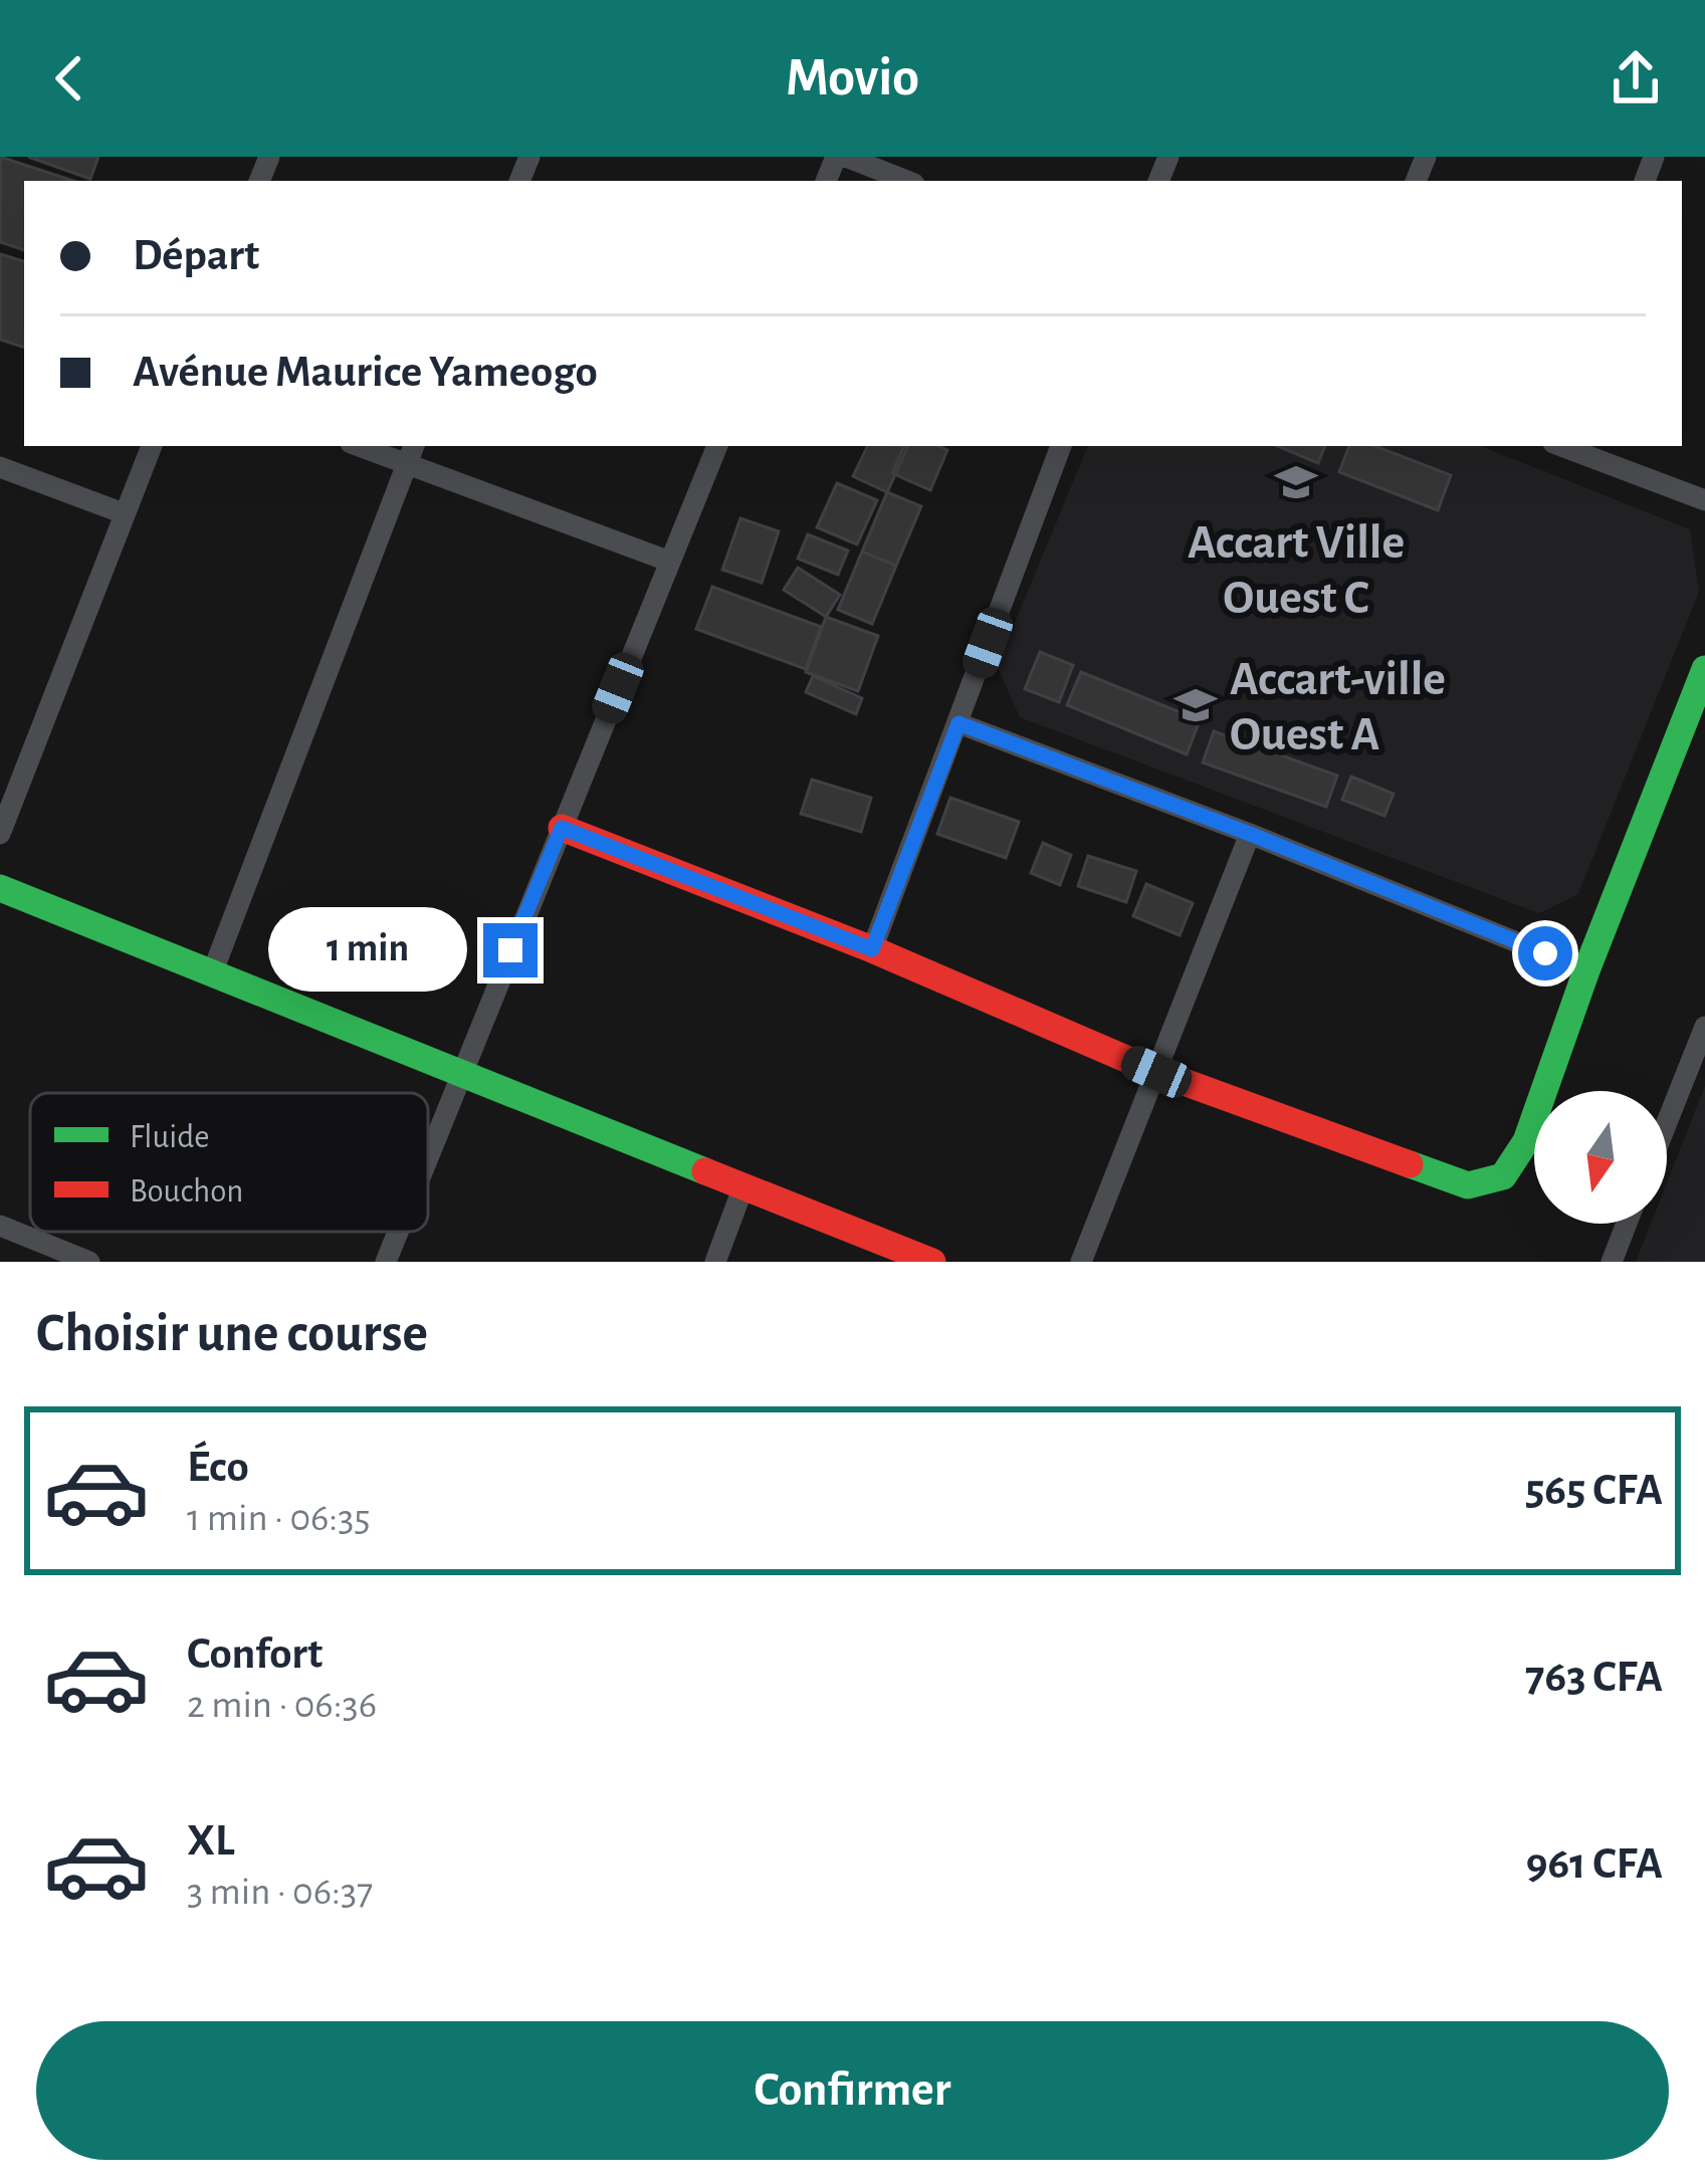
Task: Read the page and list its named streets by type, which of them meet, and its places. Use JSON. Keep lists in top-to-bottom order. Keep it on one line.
{"places":{"school or university":["Accart Ville Ouest C","Accart-ville Ouest A"]},"legend":["Fluide","Bouchon"],"north":"bottom","page":{"header":"Movio","banner":["Départ","Avénue Maurice Yameogo"],"bubble":"1 min","heading":"Choisir une course","list":[{"name":"Éco","note":"1 min · 06:35","value":"565 CFA"},{"name":"Confort","note":"2 min · 06:36","value":"763 CFA"},{"name":"XL","note":"3 min · 06:37","value":"961 CFA"}],"buttons":"Confirmer"}}
